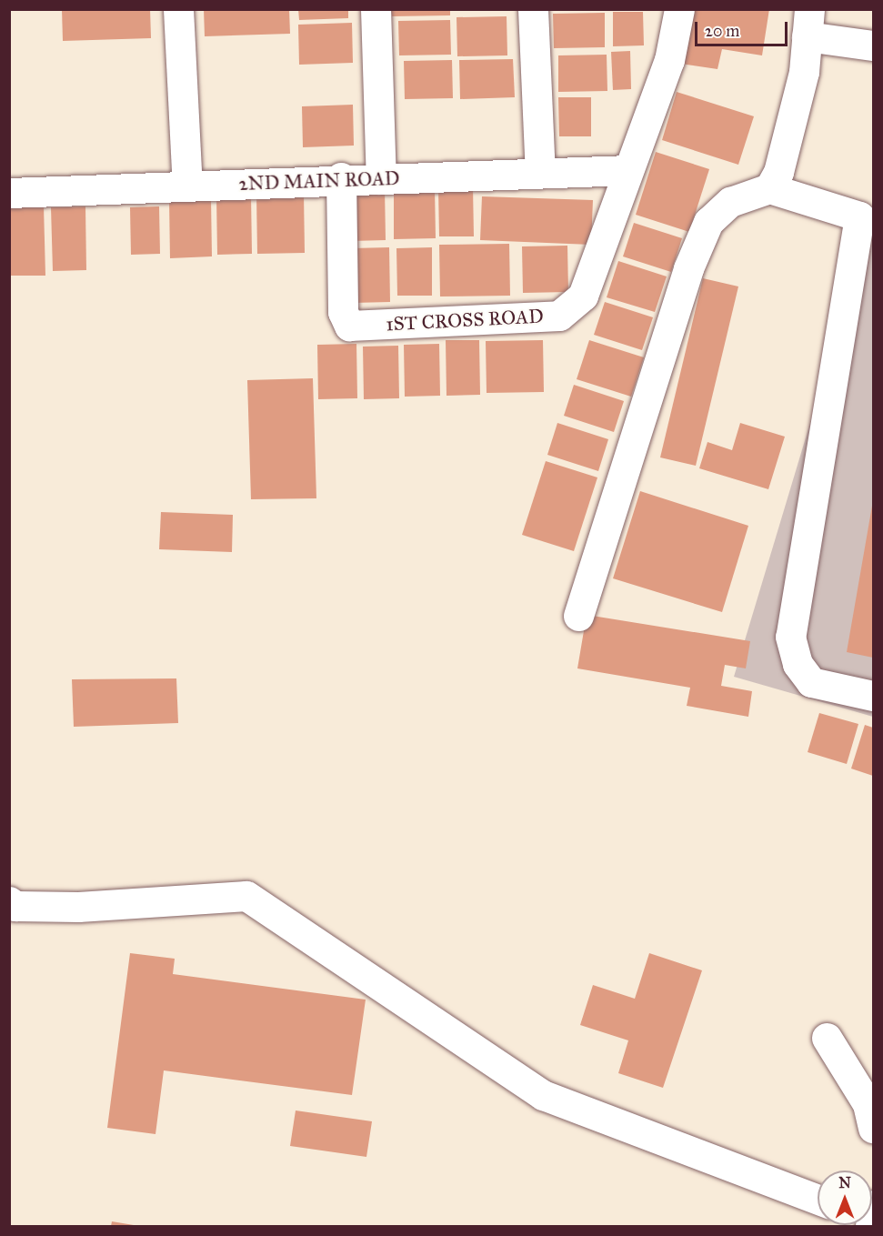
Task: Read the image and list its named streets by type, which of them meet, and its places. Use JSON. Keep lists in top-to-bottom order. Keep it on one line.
{"streets":{"street":["2ND MAIN ROAD","1ST CROSS ROAD"]},"crossings":[["2ND MAIN ROAD","1ST CROSS ROAD"]],"scale_bar":"20 m","north":"top"}
